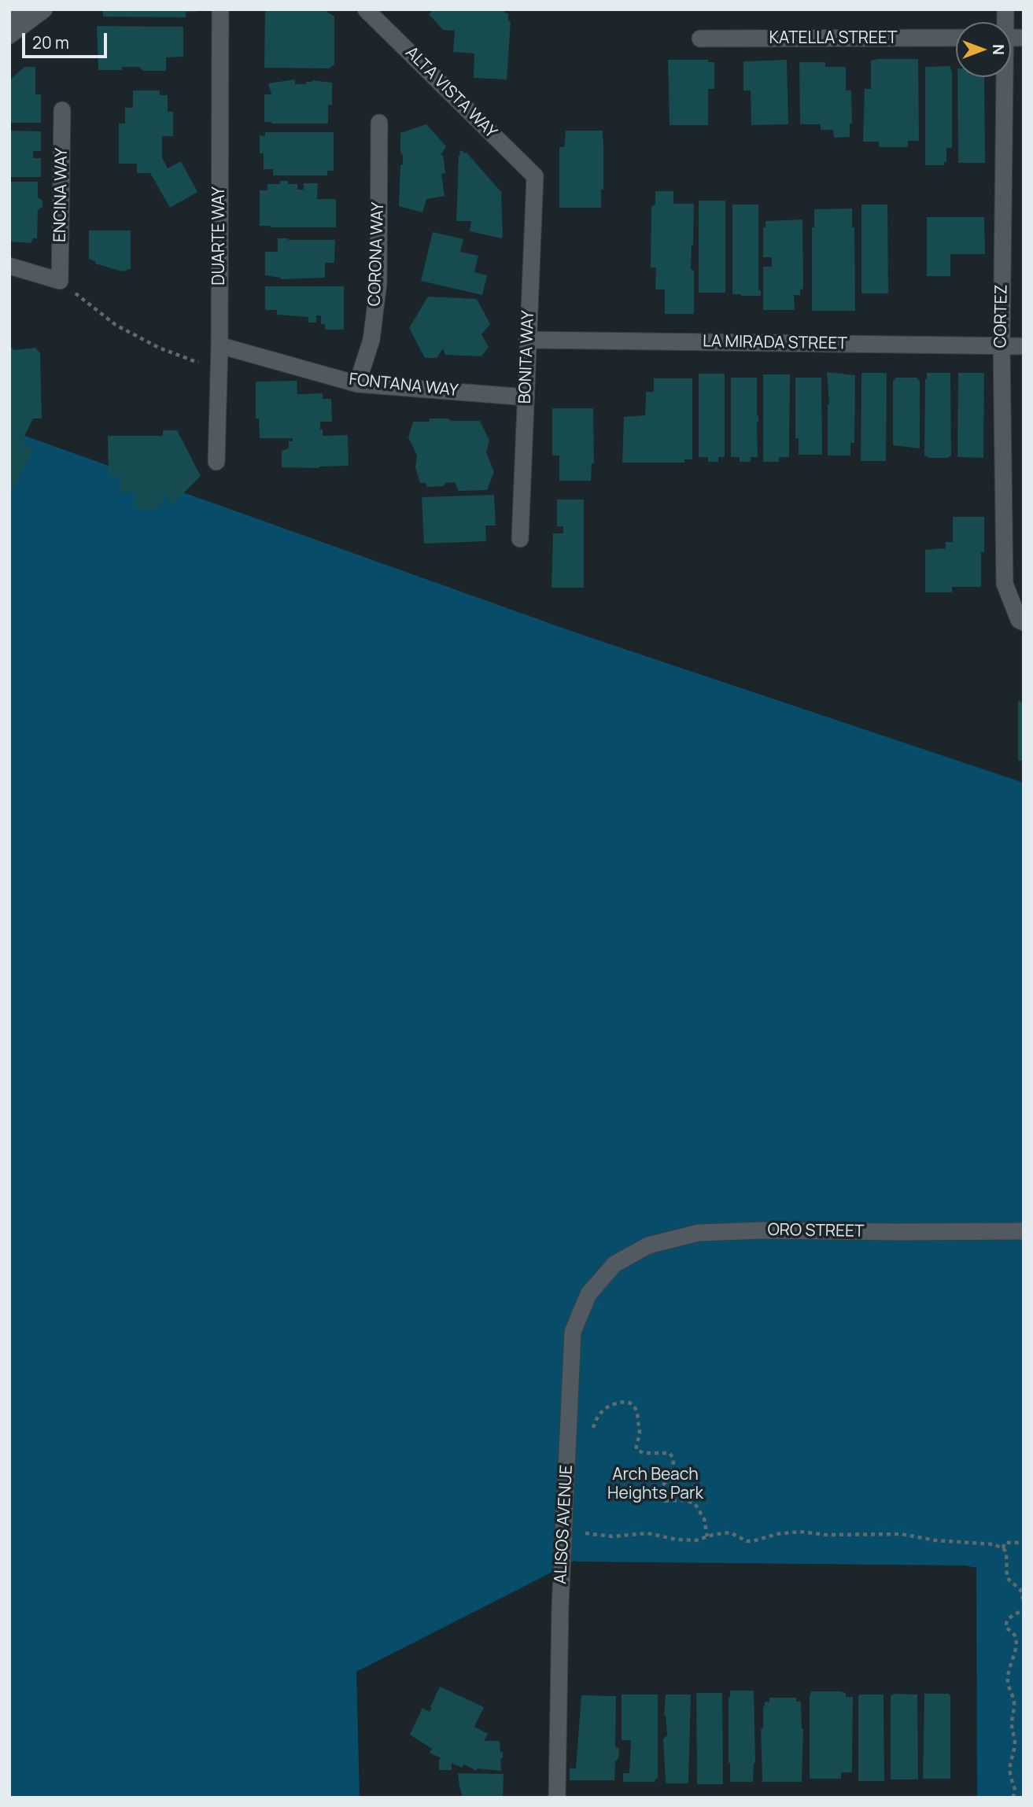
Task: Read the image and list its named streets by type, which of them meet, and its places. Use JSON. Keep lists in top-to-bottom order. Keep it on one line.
{"streets":{"street":["KATELLA STREET","ALTA VISTA WAY","ENCINA WAY","DUARTE WAY","CORONA WAY","CORTEZ","LA MIRADA STREET","BONITA WAY","FONTANA WAY","ORO STREET","ALISOS AVENUE"]},"crossings":[["ALTA VISTA WAY","BONITA WAY"],["DUARTE WAY","FONTANA WAY"],["CORONA WAY","FONTANA WAY"],["CORTEZ","LA MIRADA STREET"],["LA MIRADA STREET","BONITA WAY"],["BONITA WAY","FONTANA WAY"],["ORO STREET","ALISOS AVENUE"]],"parks":["Arch Beach Heights Park"],"scale_bar":"20 m","north":"right"}
